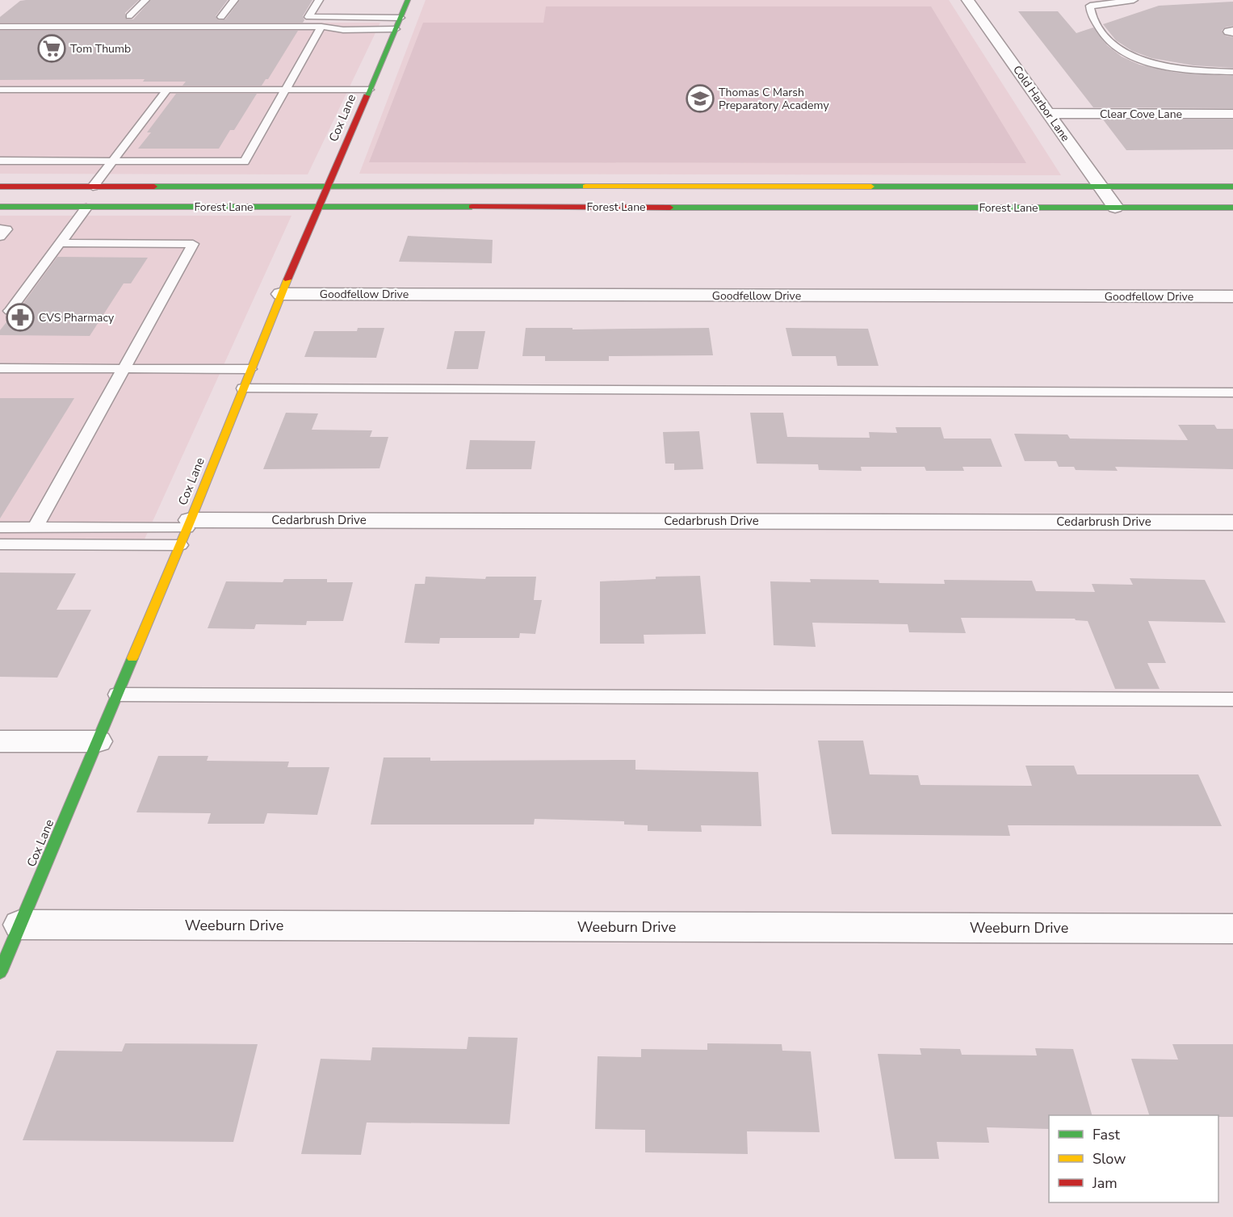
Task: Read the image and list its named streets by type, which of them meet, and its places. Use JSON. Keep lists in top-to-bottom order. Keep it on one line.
{"streets":{"main road":["Cox Lane","Forest Lane"],"street":["Cold Harbor Lane","Clear Cove Lane","Goodfellow Drive","Cedarbrush Drive","Weeburn Drive"]},"crossings":[["Cold Harbor Lane","Clear Cove Lane"],["Cold Harbor Lane","Forest Lane"],["Cox Lane","Forest Lane"],["Cox Lane","Goodfellow Drive"],["Cox Lane","Cedarbrush Drive"],["Cox Lane","Weeburn Drive"]],"places":{"supermarket":["Tom Thumb"],"school or university":["Thomas C Marsh Preparatory Academy"],"pharmacy":["CVS Pharmacy"]},"legend":["Fast","Slow","Jam"]}
